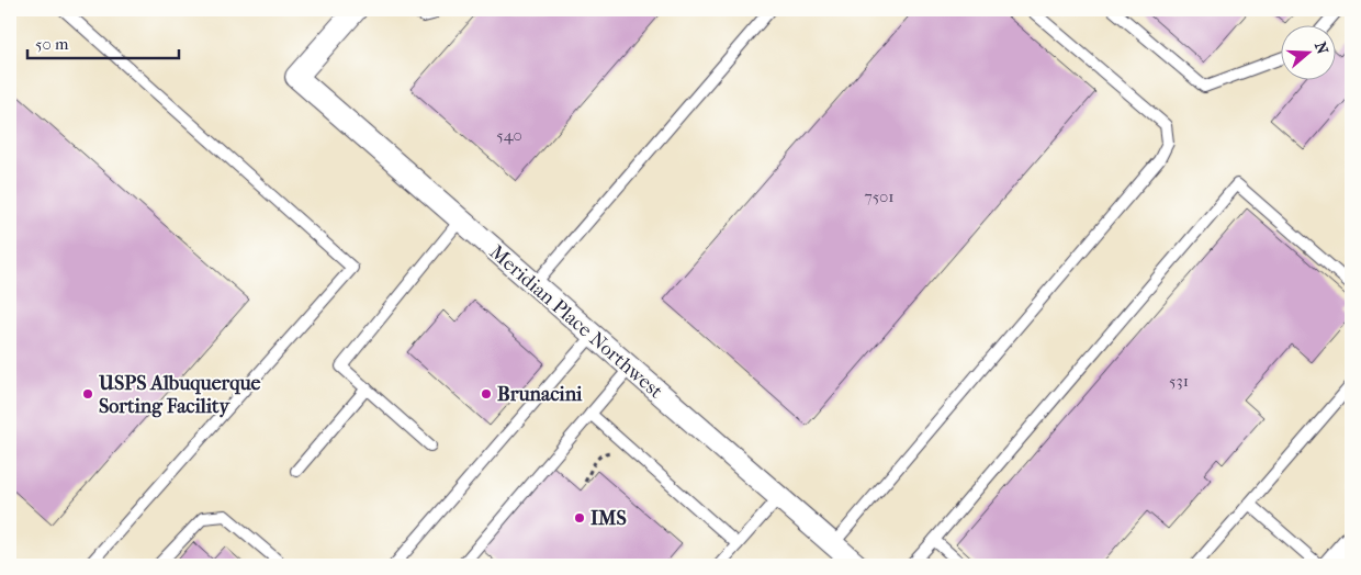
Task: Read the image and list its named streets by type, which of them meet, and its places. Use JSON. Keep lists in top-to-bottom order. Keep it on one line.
{"streets":{"street":["Meridian Place Northwest"]},"places":["USPS Albuquerque Sorting Facility","Brunacini","IMS"],"house_numbers":["540","7501","531"],"scale_bar":"50 m","north":"right"}
